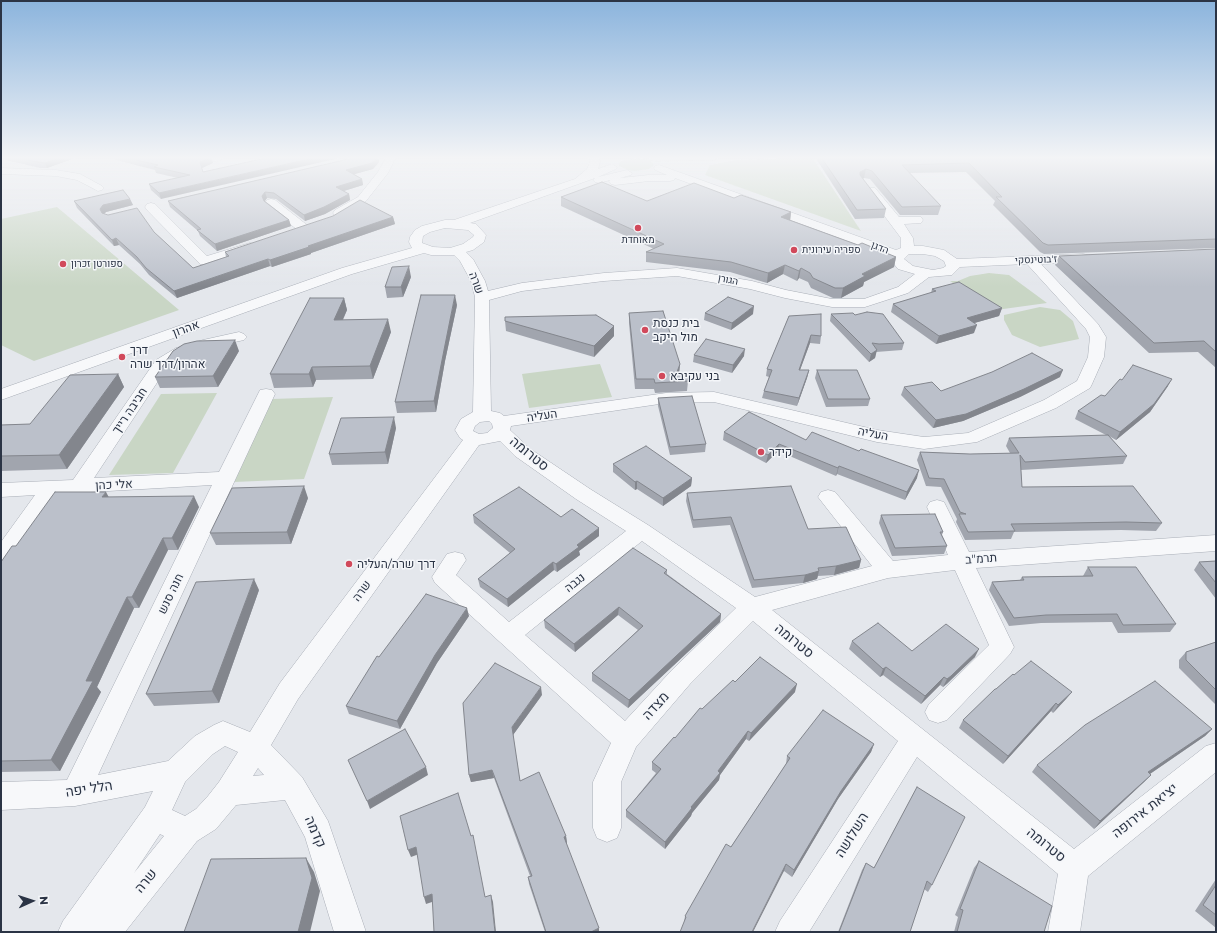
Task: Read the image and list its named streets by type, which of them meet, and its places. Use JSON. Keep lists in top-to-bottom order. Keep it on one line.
{"streets":{"street":["הדגן","ז'בוטינסקי","הגורן","שרה","אהרון","חביבה רייך","העליה","סטרומה","אלי כהן","תרמ\"ב","נגבה","חנה סנש","מצדה","הלל יפה","יציאת אירופה","קדמה","השלושה"]},"crossings":[["ז'בוטינסקי","העליה"],["הגורן","שרה"],["שרה","העליה"],["שרה","סטרומה"],["שרה","קדמה"],["חביבה רייך","אלי כהן"],["העליה","סטרומה"],["סטרומה","תרמ\"ב"],["סטרומה","נגבה"],["סטרומה","מצדה"],["סטרומה","יציאת אירופה"],["סטרומה","השלושה"],["אלי כהן","חנה סנש"],["תרמ\"ב","מצדה"],["חנה סנש","הלל יפה"]],"places":["מאוחדת","ספריה עירונית","ספורטן זכרון","בית כנסת מול היקב","דרך אהרון/דרך שרה","בני עקיבא","קידר","דרך שרה/העליה"],"north":"right"}
